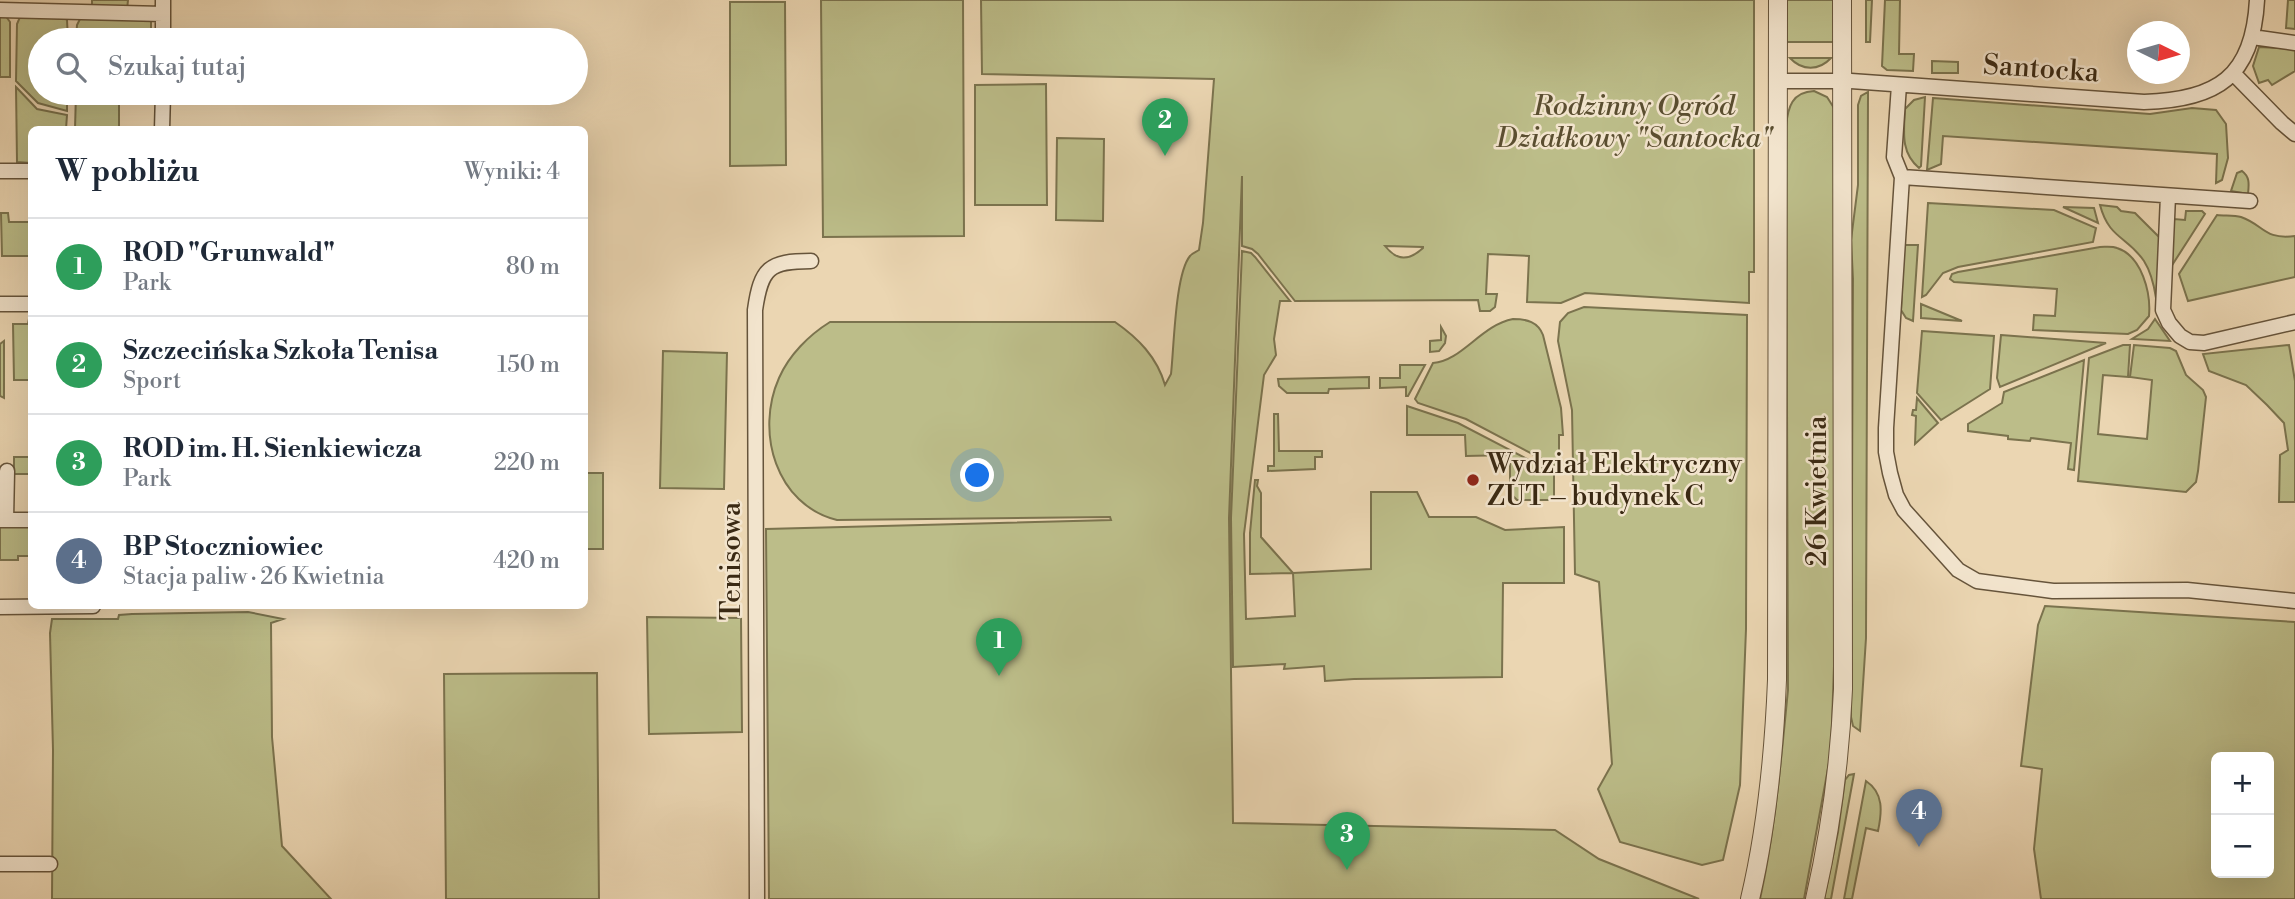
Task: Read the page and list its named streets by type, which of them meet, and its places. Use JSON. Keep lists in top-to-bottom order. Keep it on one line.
{"streets":{"street":["Santocka","26 Kwietnia","Tenisowa"]},"crossings":[["Santocka","26 Kwietnia"]],"parks":["Rodzinny Ogród Działkowy \"Santocka\""],"places":["Wydział Elektryczny ZUT – budynek C"],"north":"right","page":{"search":"Szukaj tutaj","pins":["2","1","4","3"],"heading":["W pobliżu","Wyniki: 4"],"list":[{"mark":"1","name":"ROD \"Grunwald\"","note":"Park","value":"80 m"},{"mark":"2","name":"Szczecińska Szkoła Tenisa","note":"Sport","value":"150 m"},{"mark":"3","name":"ROD im. H. Sienkiewicza","note":"Park","value":"220 m"},{"mark":"4","name":"BP Stoczniowiec","note":"Stacja paliw · 26 Kwietnia","value":"420 m"}],"map_buttons":["+","−"]}}
